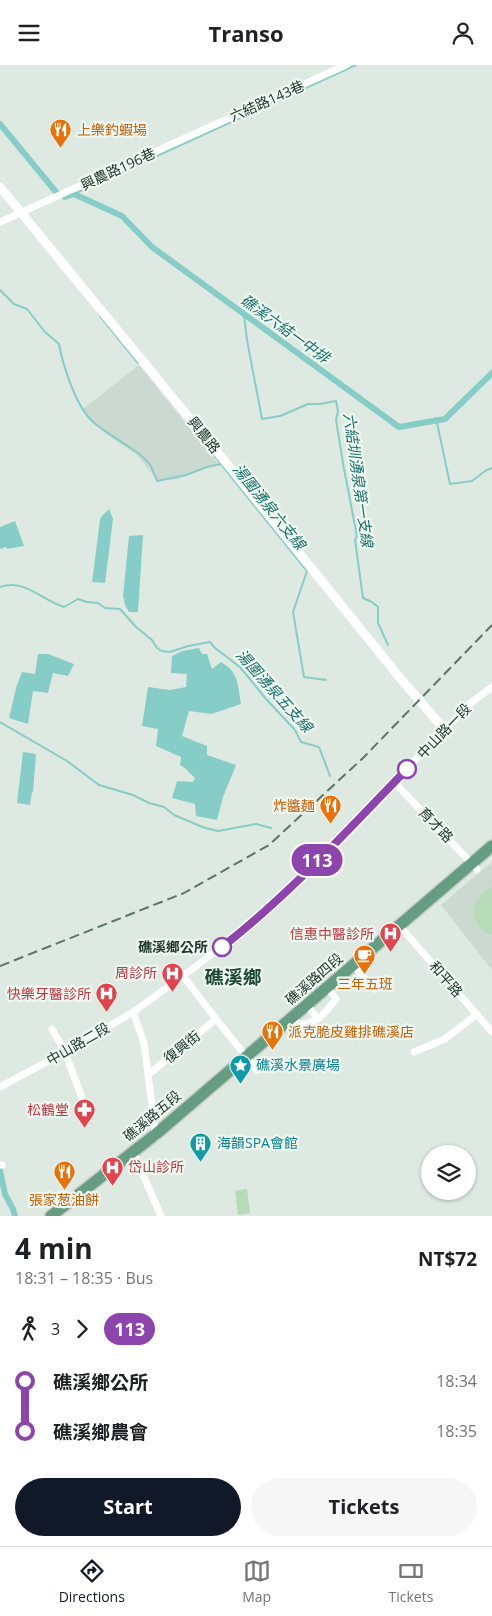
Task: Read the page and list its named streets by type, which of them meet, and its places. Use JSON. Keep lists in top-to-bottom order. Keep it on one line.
{"streets":{"main road":["礁溪路四段","礁溪路五段"],"street":["六結路143巷","興農路196巷","興農路","中山路一段","育才路","和平路","中山路二段","復興街"]},"crossings":[["六結路143巷","興農路196巷"],["興農路196巷","興農路"],["興農路","中山路一段"],["中山路一段","育才路"],["中山路一段","中山路二段"],["育才路","礁溪路四段"],["礁溪路四段","和平路"],["礁溪路四段","礁溪路五段"],["中山路二段","復興街"],["復興街","礁溪路五段"]],"districts":["礁溪鄉"],"water":["礁溪六結一中排","六結圳湧泉第一支線","湯圍湧泉六支線","湯圍湧泉五支線"],"places":{"restaurant":["上樂釣蝦場","炸醬麵","派克脆皮雞排礁溪店","張家葱油餅"],"other":["礁溪鄉公所"],"hospital":["信惠中醫診所","周診所","快樂牙醫診所","岱山診所"],"cafe":["三年五班"],"place":["礁溪水景廣場"],"pharmacy":["松鶴堂"],"building":["海韻SPA會館"]},"lines":["bus line 113"],"page":{"header":"Transo","on_map":"113","heading":["4 min","18:31 – 18:35 · Bus","NT$72"],"legs":["3","113"],"list":[{"name":"礁溪鄉公所","value":"18:34"},{"name":"礁溪鄉農會","value":"18:35"}],"buttons":["Start","Tickets"],"tabs":["Directions","Map","Tickets"]}}
